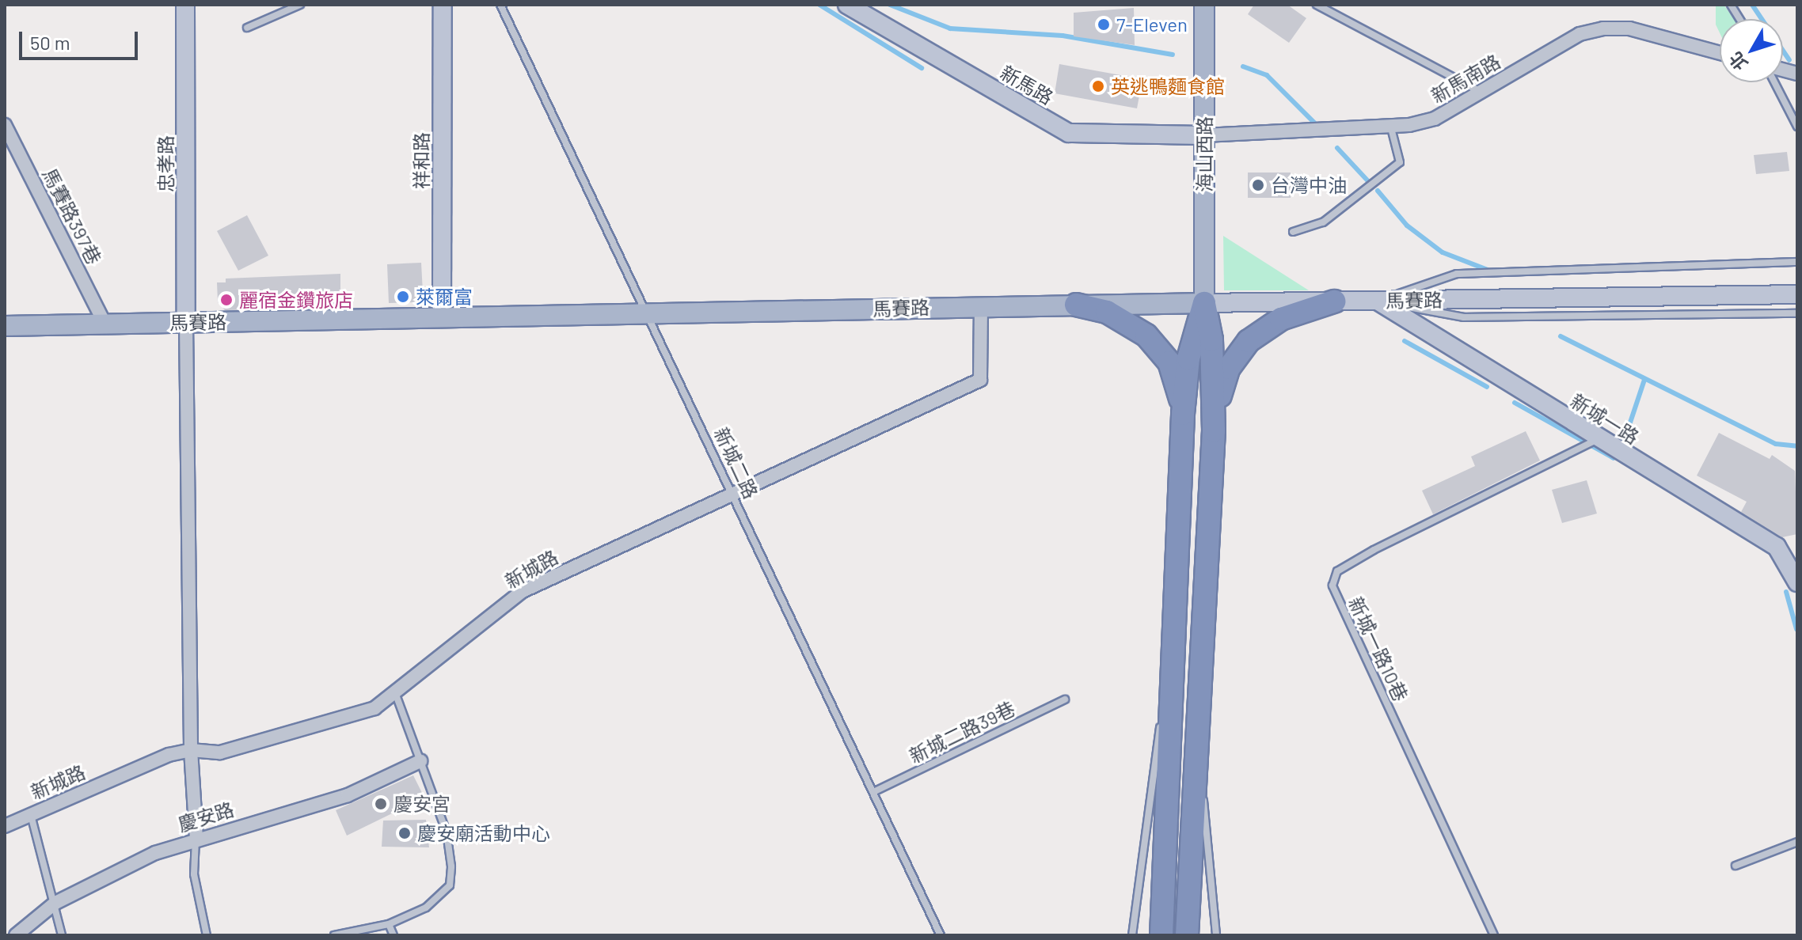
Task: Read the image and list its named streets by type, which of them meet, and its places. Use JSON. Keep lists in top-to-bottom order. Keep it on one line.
{"streets":{"main road":["海山西路","馬賽路"],"street":["新馬南路","新馬路","祥和路","忠孝路","馬賽路397巷","新城一路","新城路","慶安路"],"lane":["新城二路","新城一路10巷","新城二路39巷"]},"crossings":[["新馬南路","新馬路"],["新馬南路","海山西路"],["新馬路","海山西路"],["海山西路","馬賽路"],["祥和路","馬賽路"],["忠孝路","馬賽路"],["馬賽路397巷","馬賽路"],["馬賽路","新城一路"],["馬賽路","新城二路"],["馬賽路","新城路"],["新城一路","新城一路10巷"],["新城二路","新城路"],["新城二路","新城二路39巷"]],"places":["7-Eleven","英逃鴨麵食館","台灣中油","萊爾富","麗宿金鑽旅店","慶安宮","慶安廟活動中心"],"scale_bar":"50 m","north":"bottom left"}
